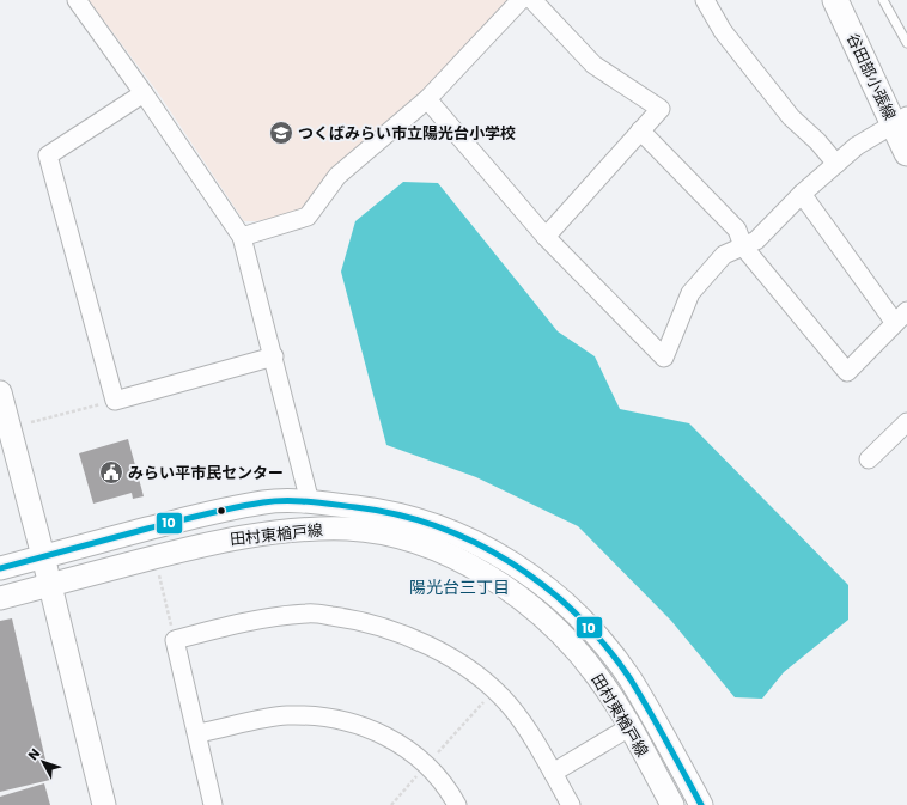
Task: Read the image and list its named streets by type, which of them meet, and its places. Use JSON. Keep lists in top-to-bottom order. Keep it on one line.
{"streets":{"main road":["谷田部小張線"],"street":["田村東楢戸線"]},"districts":["陽光台三丁目"],"places":{"school or university":["つくばみらい市立陽光台小学校"],"public building":["みらい平市民センター"]},"lines":["transit line 10"],"north":"top left"}
